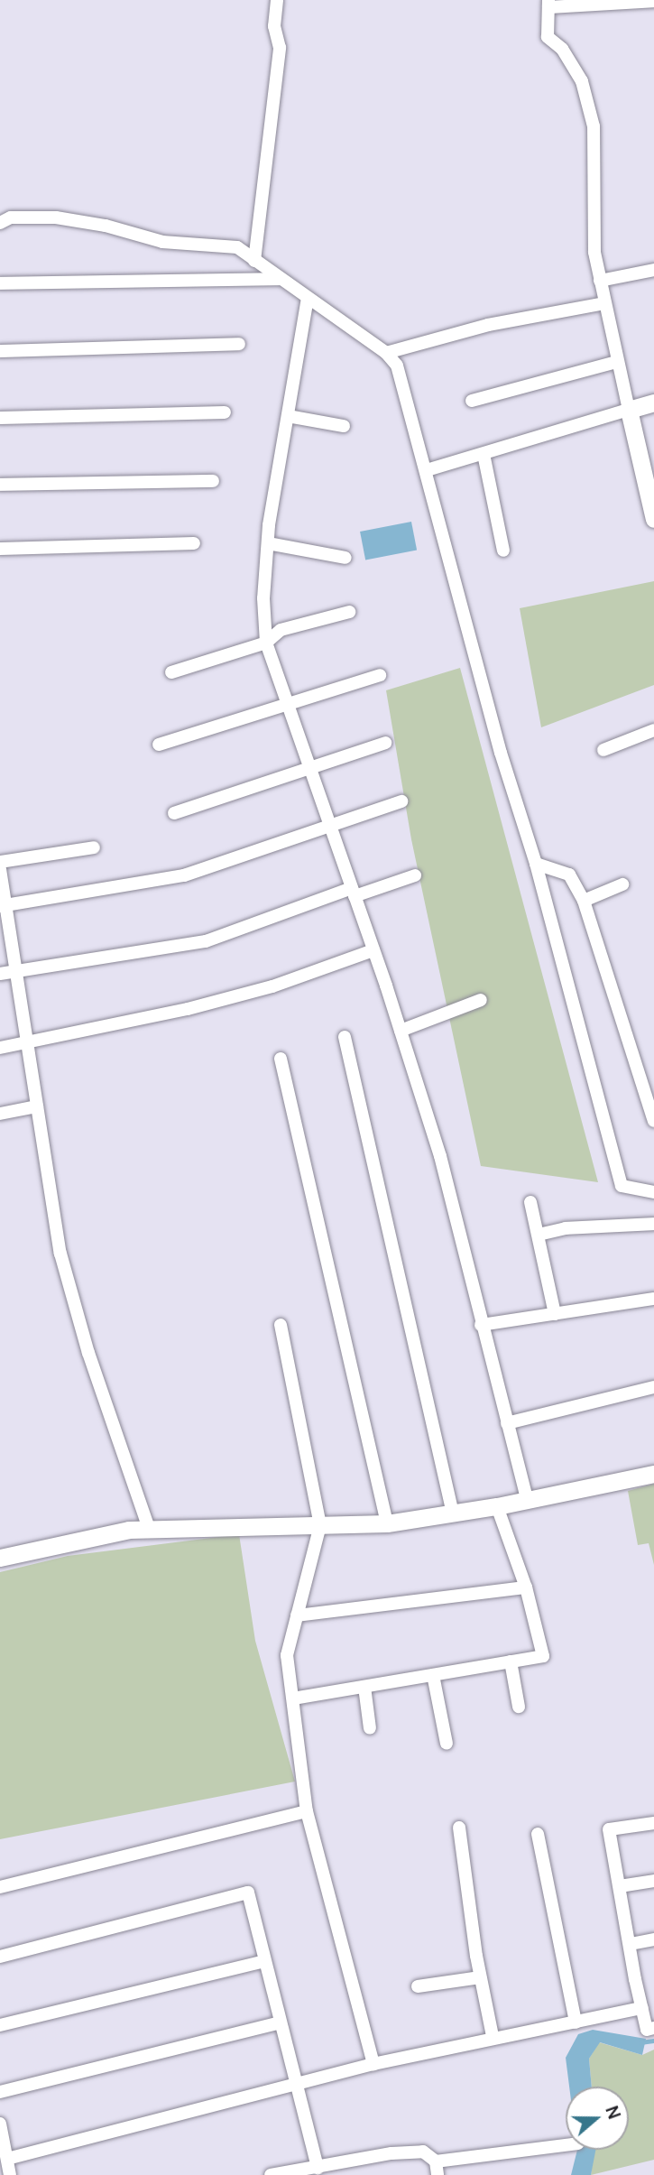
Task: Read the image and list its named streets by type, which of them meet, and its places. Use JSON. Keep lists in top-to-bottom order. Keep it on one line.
{"north":"right"}
